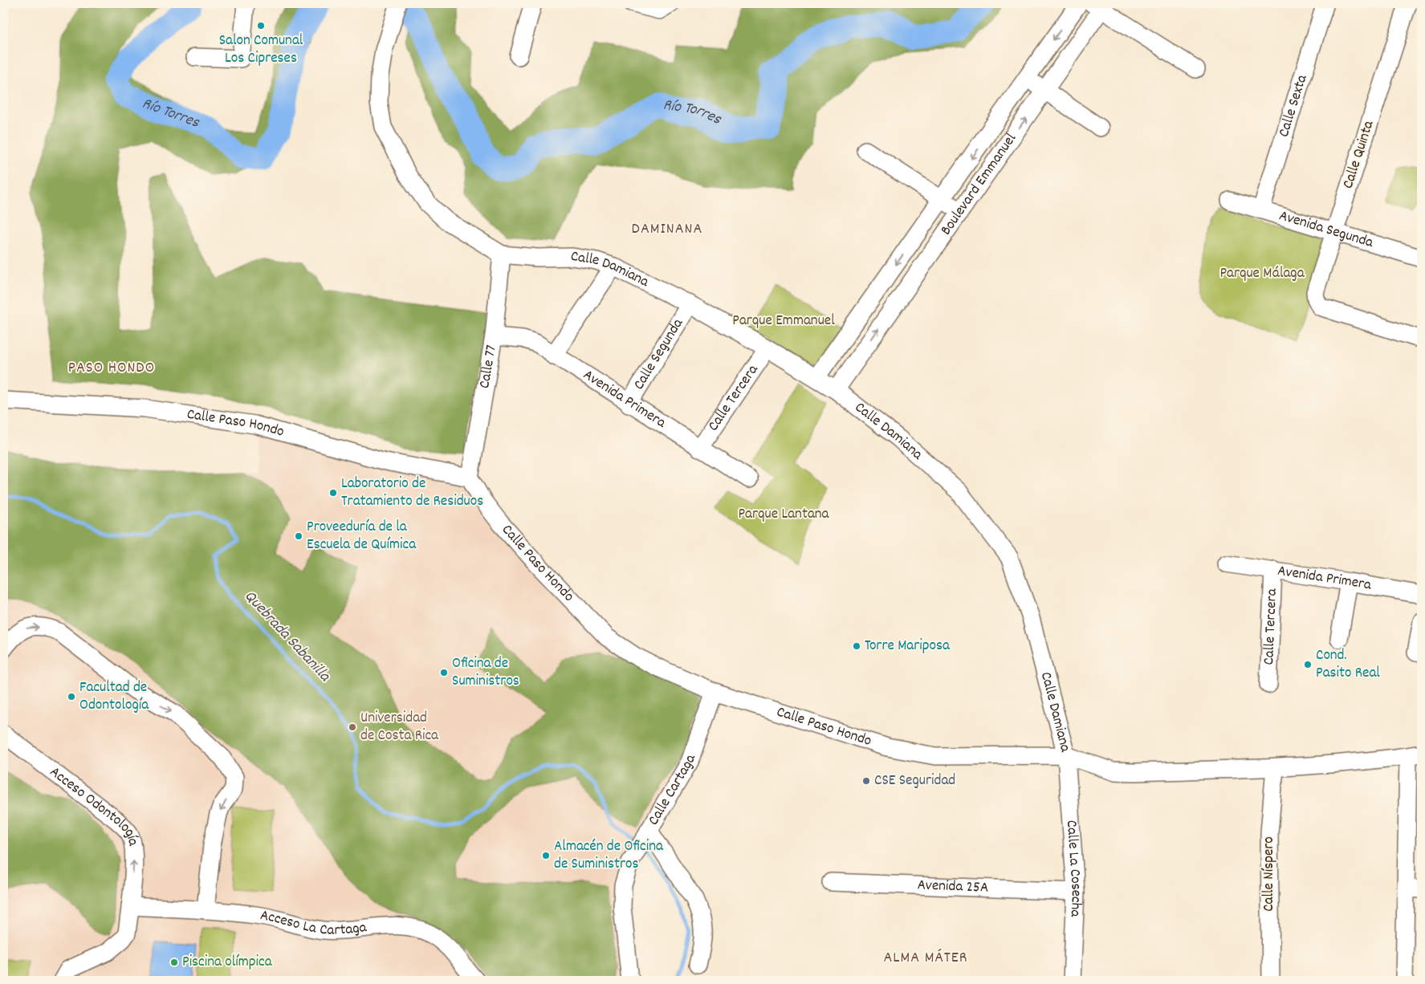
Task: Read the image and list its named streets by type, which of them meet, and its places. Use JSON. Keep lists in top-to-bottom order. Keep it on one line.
{"streets":{"street":["Calle Sexta","Calle Quinta","Boulevard Emmanuel","Avenida Segunda","Calle Damiana","Calle Segunda","Calle 77","Calle Tercera","Avenida Primera","Calle Paso Hondo","Calle Cartaga","Acceso Odontología","Calle La Cosecha","Calle Níspero","Avenida 25A","Acceso La Cartaga"]},"crossings":[["Calle Sexta","Avenida Segunda"],["Calle Quinta","Avenida Segunda"],["Boulevard Emmanuel","Calle Damiana"],["Calle Damiana","Calle Segunda"],["Calle Damiana","Calle 77"],["Calle Damiana","Calle Tercera"],["Calle Damiana","Calle Paso Hondo"],["Calle Damiana","Calle La Cosecha"],["Calle Damiana","Calle Níspero"],["Calle Segunda","Avenida Primera"],["Calle 77","Avenida Primera"],["Calle 77","Calle Paso Hondo"],["Calle Tercera","Avenida Primera"],["Calle Paso Hondo","Calle Cartaga"],["Calle Paso Hondo","Calle La Cosecha"],["Acceso Odontología","Acceso La Cartaga"],["Calle La Cosecha","Avenida 25A"]],"one_way":["Acceso Odontología"],"districts":["DAMINANA","PASO HONDO","ALMA MÁTER"],"water":["Río Torres","Quebrada Sabanilla"],"parks":["Parque Málaga","Parque Emmanuel","Parque Lantana"],"places":["Salon Comunal Los Cipreses","Laboratorio de Tratamiento de Residuos","Proveeduría de la Escuela de Química","Torre Mariposa","Cond. Pasito Real","Oficina de Suministros","Facultad de Odontología","Universidad de Costa Rica","CSE Seguridad","Almacén de Oficina de Suministros","Piscina olímpica"]}
